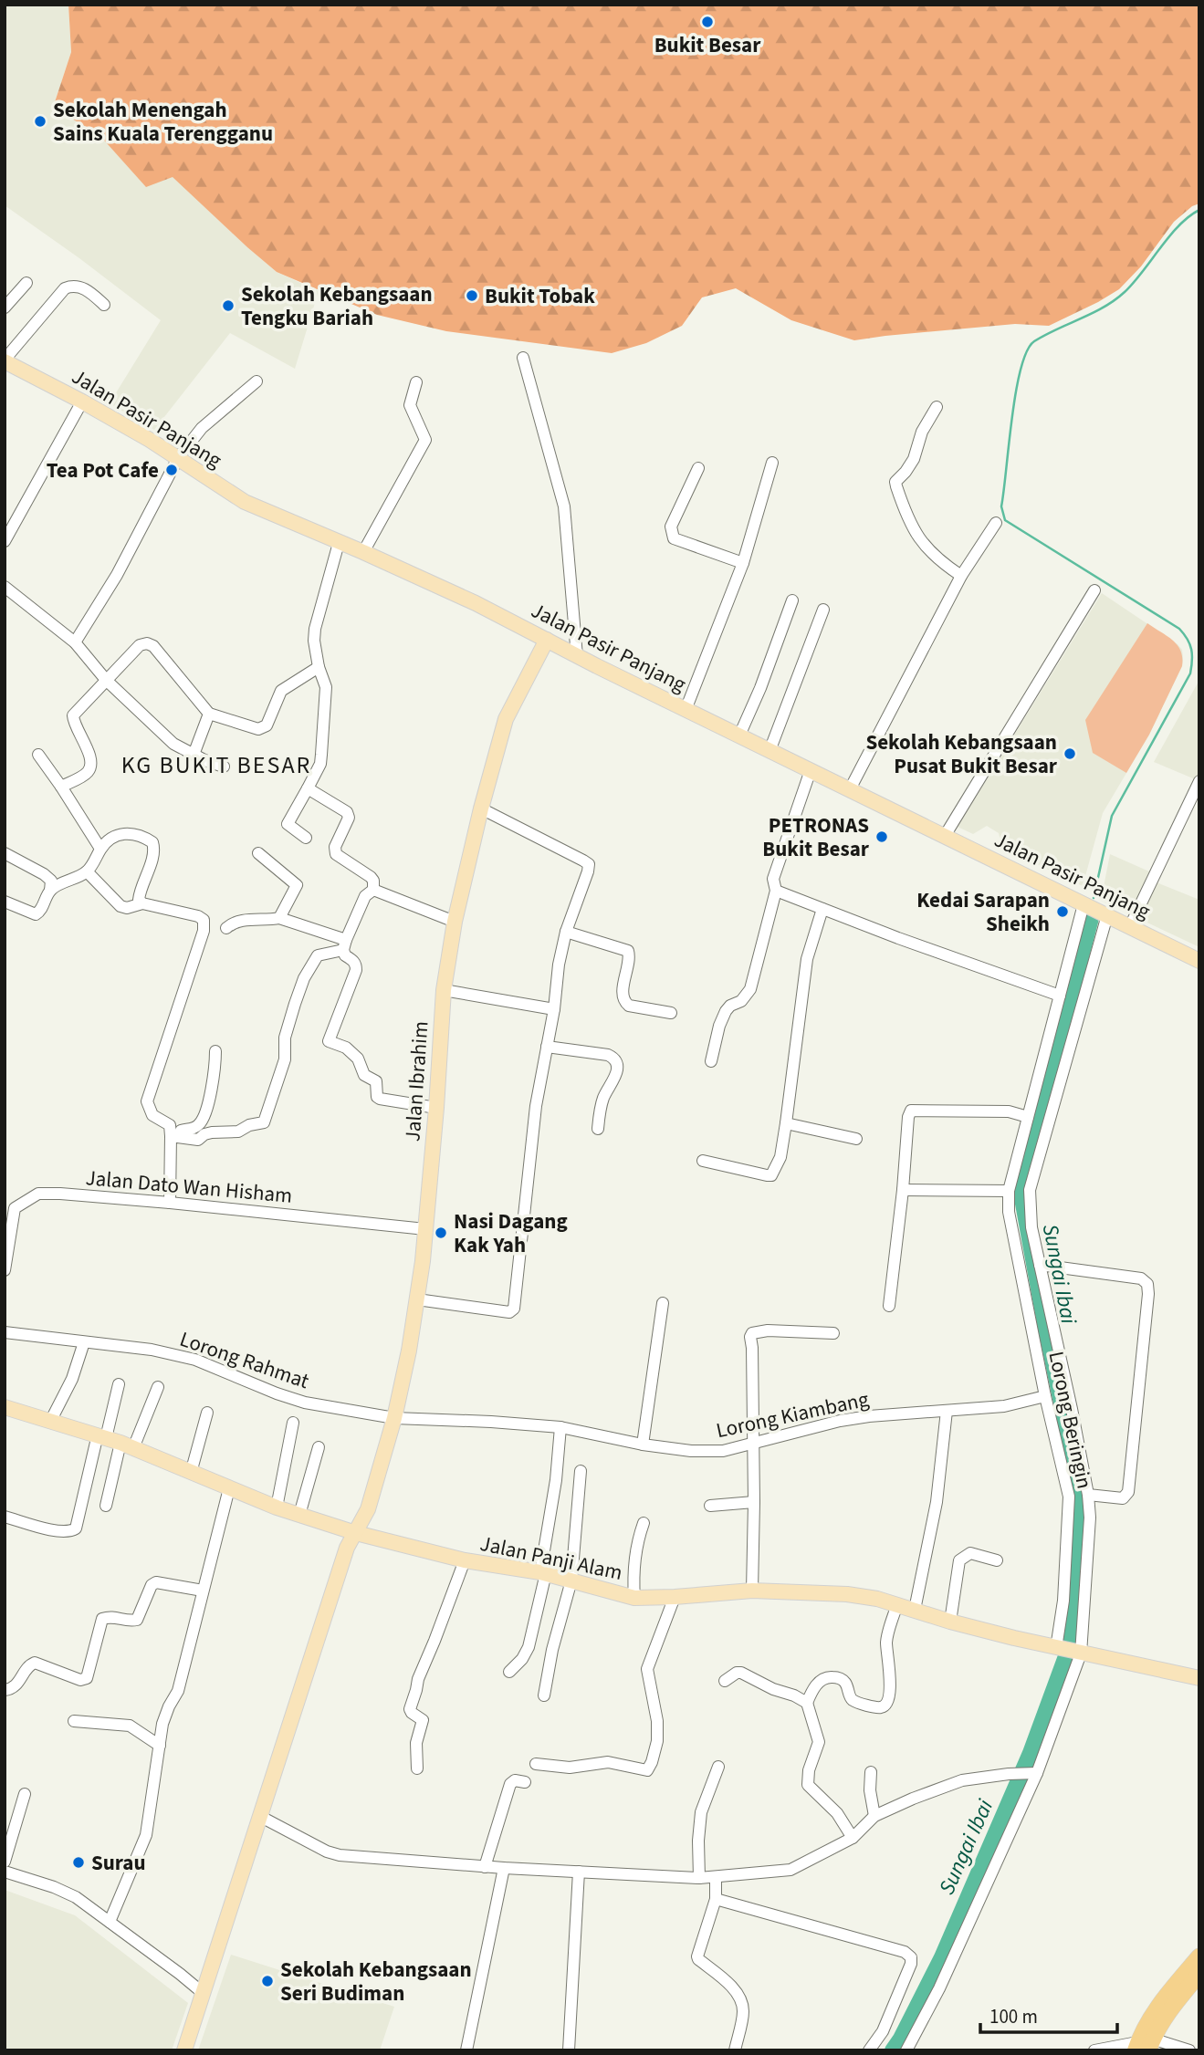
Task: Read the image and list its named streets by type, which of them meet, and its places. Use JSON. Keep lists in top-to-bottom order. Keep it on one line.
{"streets":{"main road":["Jalan Pasir Panjang","Jalan Ibrahim","Jalan Panji Alam"],"street":["Jalan Dato Wan Hisham","Lorong Rahmat","Lorong Kiambang","Lorong Beringin"]},"crossings":[["Jalan Pasir Panjang","Jalan Ibrahim"],["Jalan Pasir Panjang","Lorong Beringin"],["Jalan Ibrahim","Jalan Dato Wan Hisham"],["Jalan Ibrahim","Lorong Rahmat"],["Jalan Ibrahim","Lorong Kiambang"],["Jalan Ibrahim","Jalan Panji Alam"],["Lorong Rahmat","Lorong Kiambang"],["Lorong Kiambang","Lorong Beringin"],["Lorong Beringin","Jalan Panji Alam"]],"districts":["KG BUKIT BESAR"],"water":["Sungai Ibai"],"places":["Bukit Besar","Sekolah Menengah Sains Kuala Terengganu","Bukit Tobak","Sekolah Kebangsaan Tengku Bariah","Tea Pot Cafe","Sekolah Kebangsaan Pusat Bukit Besar","PETRONAS Bukit Besar","Kedai Sarapan Sheikh","Nasi Dagang Kak Yah","Surau","Sekolah Kebangsaan Seri Budiman"],"scale_bar":"100 m"}
